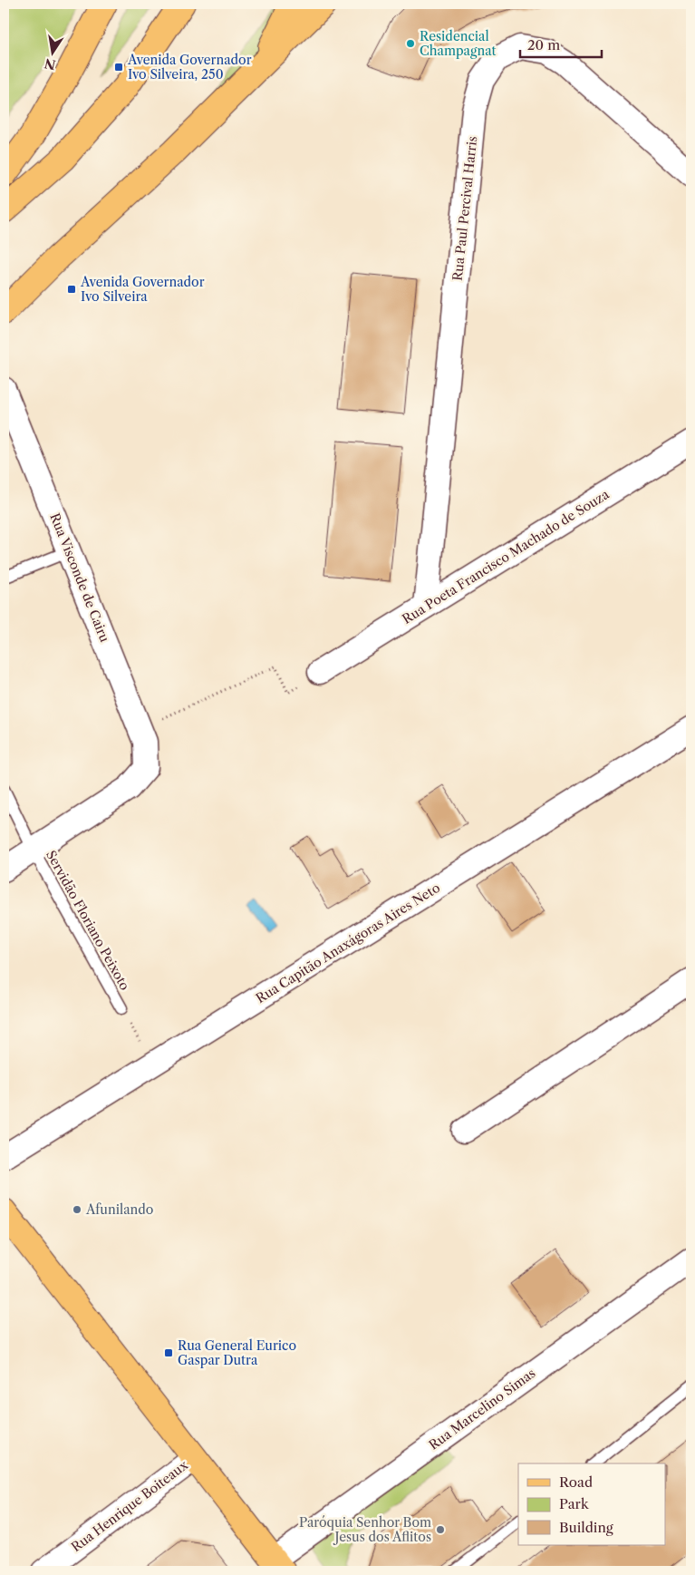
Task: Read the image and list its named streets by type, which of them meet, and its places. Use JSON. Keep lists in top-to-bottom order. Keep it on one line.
{"streets":{"street":["Rua Paul Percival Harris","Rua Poeta Francisco Machado de Souza","Rua Visconde de Cairu","Rua Capitão Anaxágoras Aires Neto","Rua Marcelino Simas","Rua Henrique Boiteaux"],"lane":["Servidão Floriano Peixoto"]},"crossings":[["Rua Paul Percival Harris","Rua Poeta Francisco Machado de Souza"],["Rua Visconde de Cairu","Servidão Floriano Peixoto"],["Servidão Floriano Peixoto","Rua Capitão Anaxágoras Aires Neto"]],"places":{"other":["Residencial Champagnat","Afunilando","Paróquia Senhor Bom Jesus dos Aflitos"],"transit":["Avenida Governador Ivo Silveira, 250","Avenida Governador Ivo Silveira","Rua General Eurico Gaspar Dutra"]},"legend":["Road","Park","Building"],"scale_bar":"20 m","north":"bottom"}
